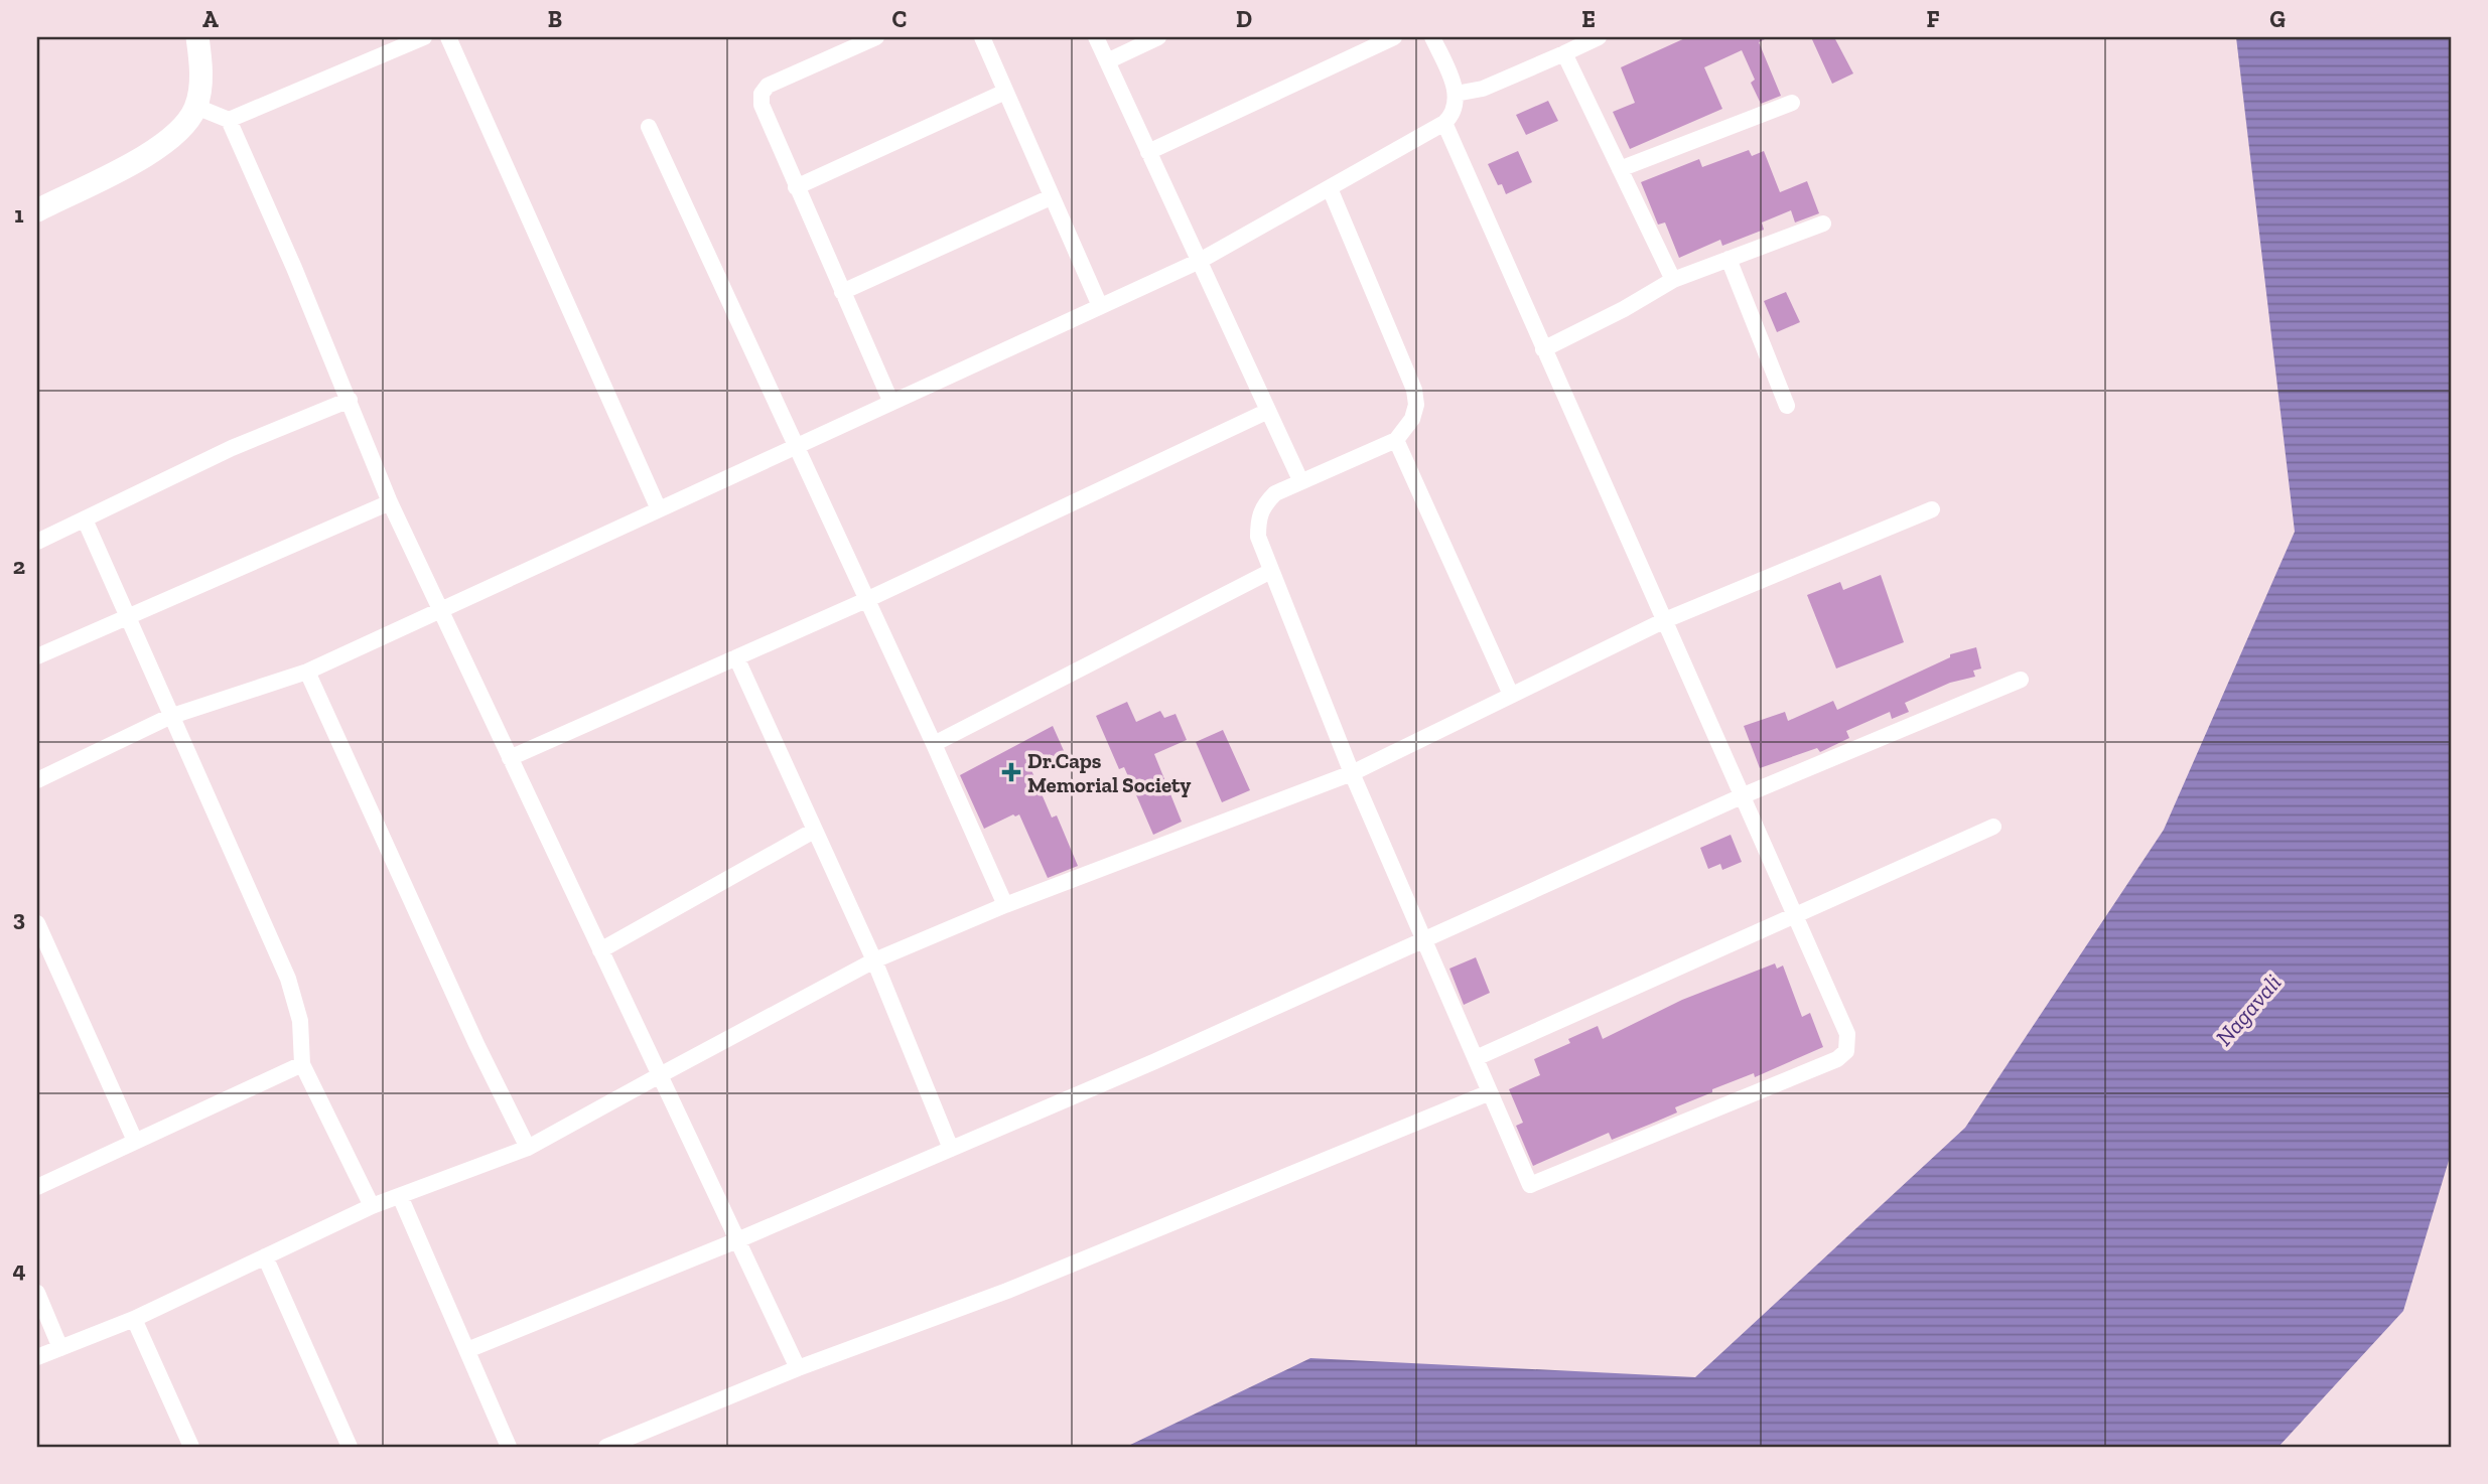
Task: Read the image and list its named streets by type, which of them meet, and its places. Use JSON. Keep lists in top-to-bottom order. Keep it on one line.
{"water":["Nagavali"],"places":{"health":["Dr.Caps Memorial Society"]},"grid":{"columns":["A","B","C","D","E","F","G"],"rows":["1","2","3","4"]}}
